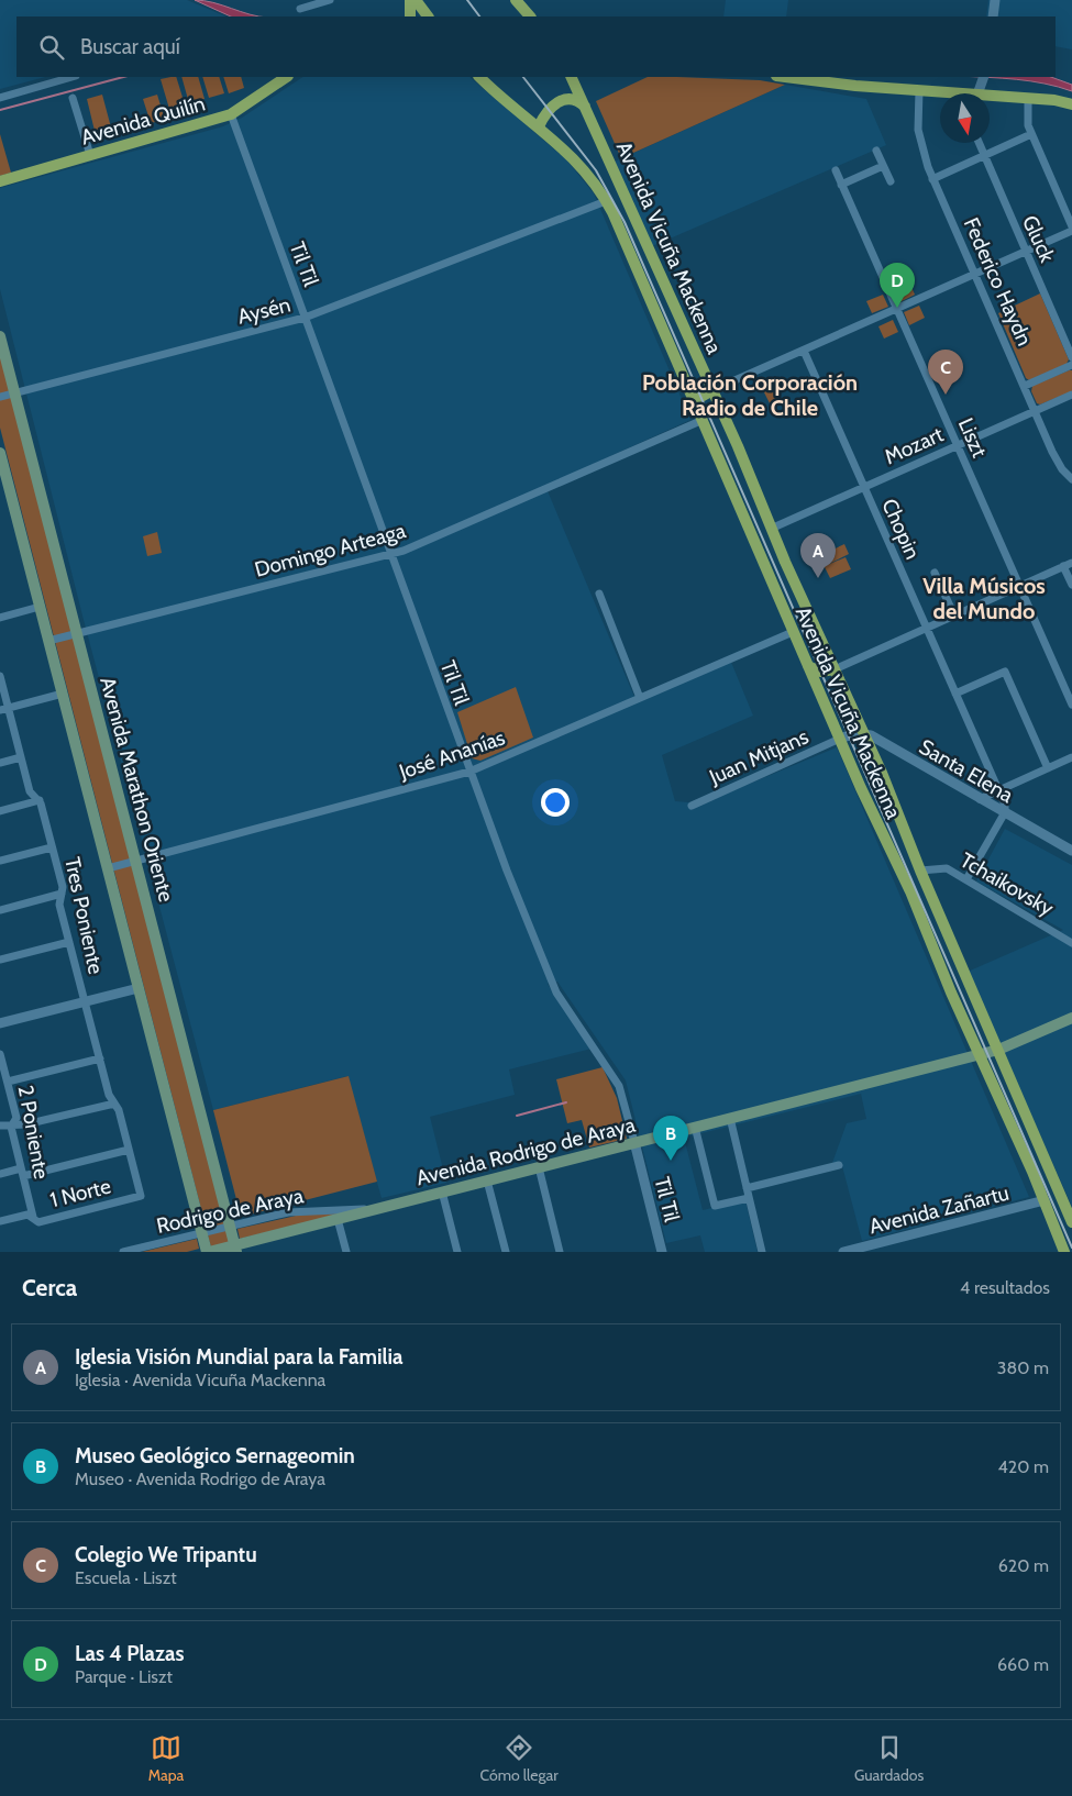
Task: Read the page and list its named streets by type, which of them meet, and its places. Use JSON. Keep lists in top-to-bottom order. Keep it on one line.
{"streets":{"main road":["Avenida Quilín","Avenida Vicuña Mackenna","Avenida Marathon Oriente","Avenida Rodrigo de Araya"],"street":["Gluck","Til Til","Federico Haydn","Aysén","Liszt","Mozart","Chopin","Domingo Arteaga","José Ananías","Juan Mitjans","Santa Elena","Tchaikovsky","Tres Poniente","2 Poniente","1 Norte","Avenida Zañartu","Rodrigo de Araya"]},"crossings":[["Avenida Quilín","Til Til"],["Avenida Vicuña Mackenna","Aysén"],["Avenida Vicuña Mackenna","Mozart"],["Avenida Vicuña Mackenna","Domingo Arteaga"],["Avenida Vicuña Mackenna","José Ananías"],["Avenida Vicuña Mackenna","Juan Mitjans"],["Avenida Vicuña Mackenna","Santa Elena"],["Avenida Vicuña Mackenna","Tchaikovsky"],["Avenida Vicuña Mackenna","Avenida Rodrigo de Araya"],["Avenida Vicuña Mackenna","Avenida Zañartu"],["Til Til","Aysén"],["Til Til","Domingo Arteaga"],["Til Til","José Ananías"],["Til Til","Avenida Rodrigo de Araya"],["Federico Haydn","Mozart"],["Aysén","Avenida Marathon Oriente"],["Liszt","Mozart"],["Mozart","Chopin"],["Chopin","Santa Elena"],["Domingo Arteaga","Avenida Marathon Oriente"],["José Ananías","Avenida Marathon Oriente"],["Avenida Marathon Oriente","Avenida Rodrigo de Araya"],["Avenida Marathon Oriente","Rodrigo de Araya"],["Tres Poniente","1 Norte"],["2 Poniente","1 Norte"],["Avenida Rodrigo de Araya","Rodrigo de Araya"]],"districts":["Población Corporación Radio de Chile","Villa Músicos del Mundo"],"north":"bottom","page":{"search":"Buscar aquí","pins":["D","C","A","B"],"heading":["Cerca","4 resultados"],"list":[{"mark":"A","name":"Iglesia Visión Mundial para la Familia","note":"Iglesia · Avenida Vicuña Mackenna","value":"380 m"},{"mark":"B","name":"Museo Geológico Sernageomin","note":"Museo · Avenida Rodrigo de Araya","value":"420 m"},{"mark":"C","name":"Colegio We Tripantu","note":"Escuela · Liszt","value":"620 m"},{"mark":"D","name":"Las 4 Plazas","note":"Parque · Liszt","value":"660 m"}],"nav":["Mapa","Cómo llegar","Guardados"]}}
